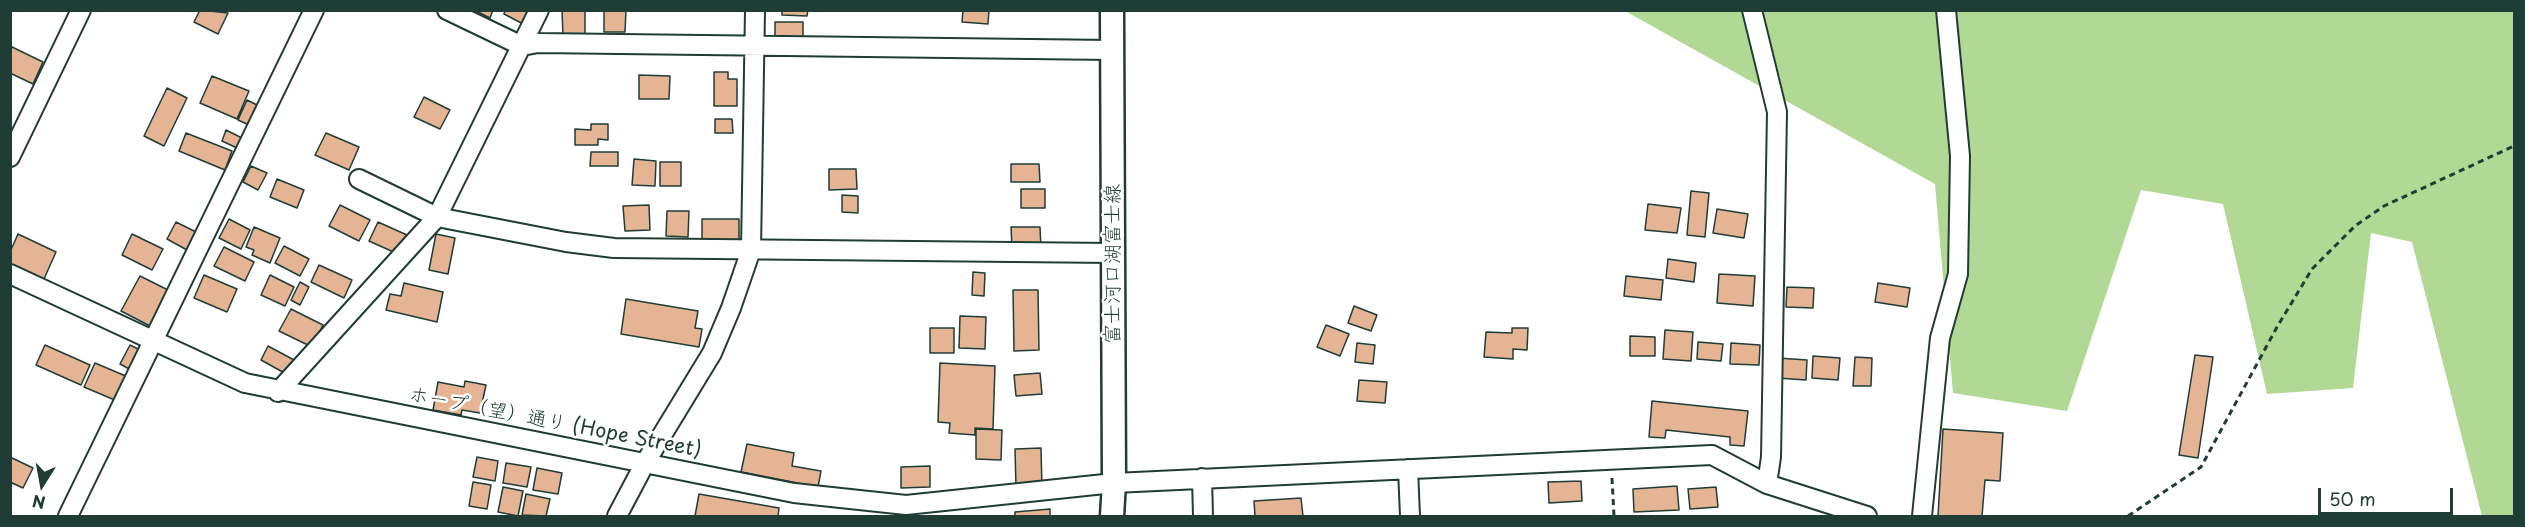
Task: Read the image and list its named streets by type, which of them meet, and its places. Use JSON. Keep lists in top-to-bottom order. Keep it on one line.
{"streets":{"main road":["富士河口湖富士線"],"street":["ホープ（望）通り (Hope Street)"]},"crossings":[["富士河口湖富士線","ホープ（望）通り (Hope Street)"]],"scale_bar":"50 m","north":"bottom"}
